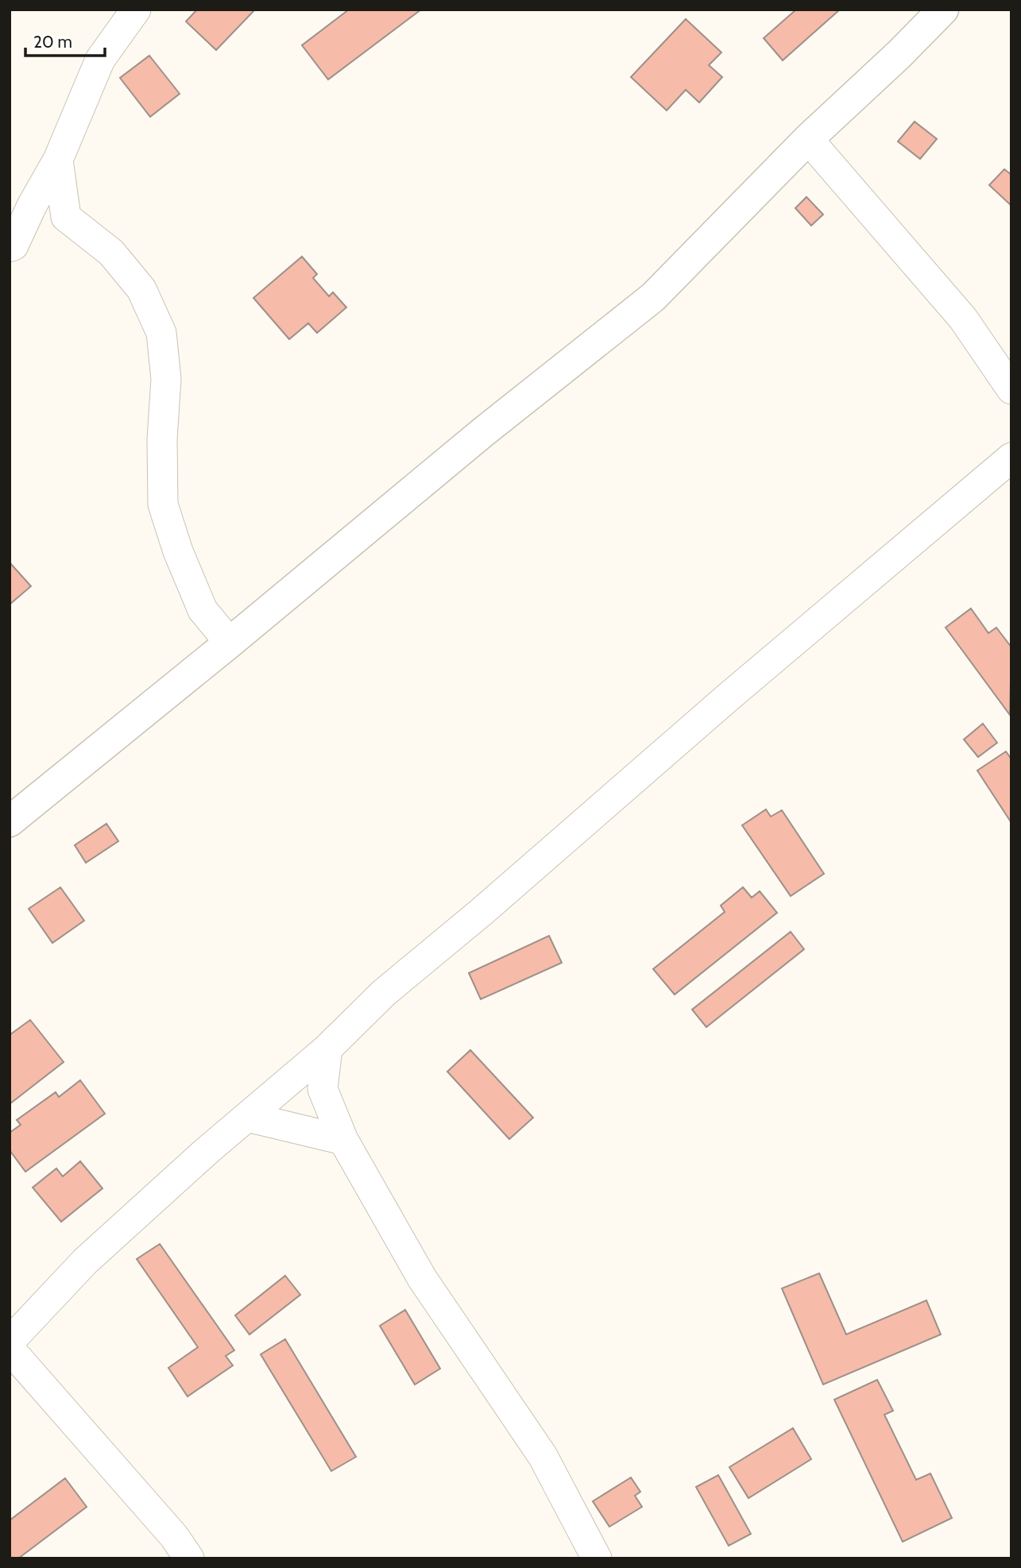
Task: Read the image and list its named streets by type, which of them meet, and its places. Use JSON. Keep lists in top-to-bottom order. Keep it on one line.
{"scale_bar":"20 m"}
